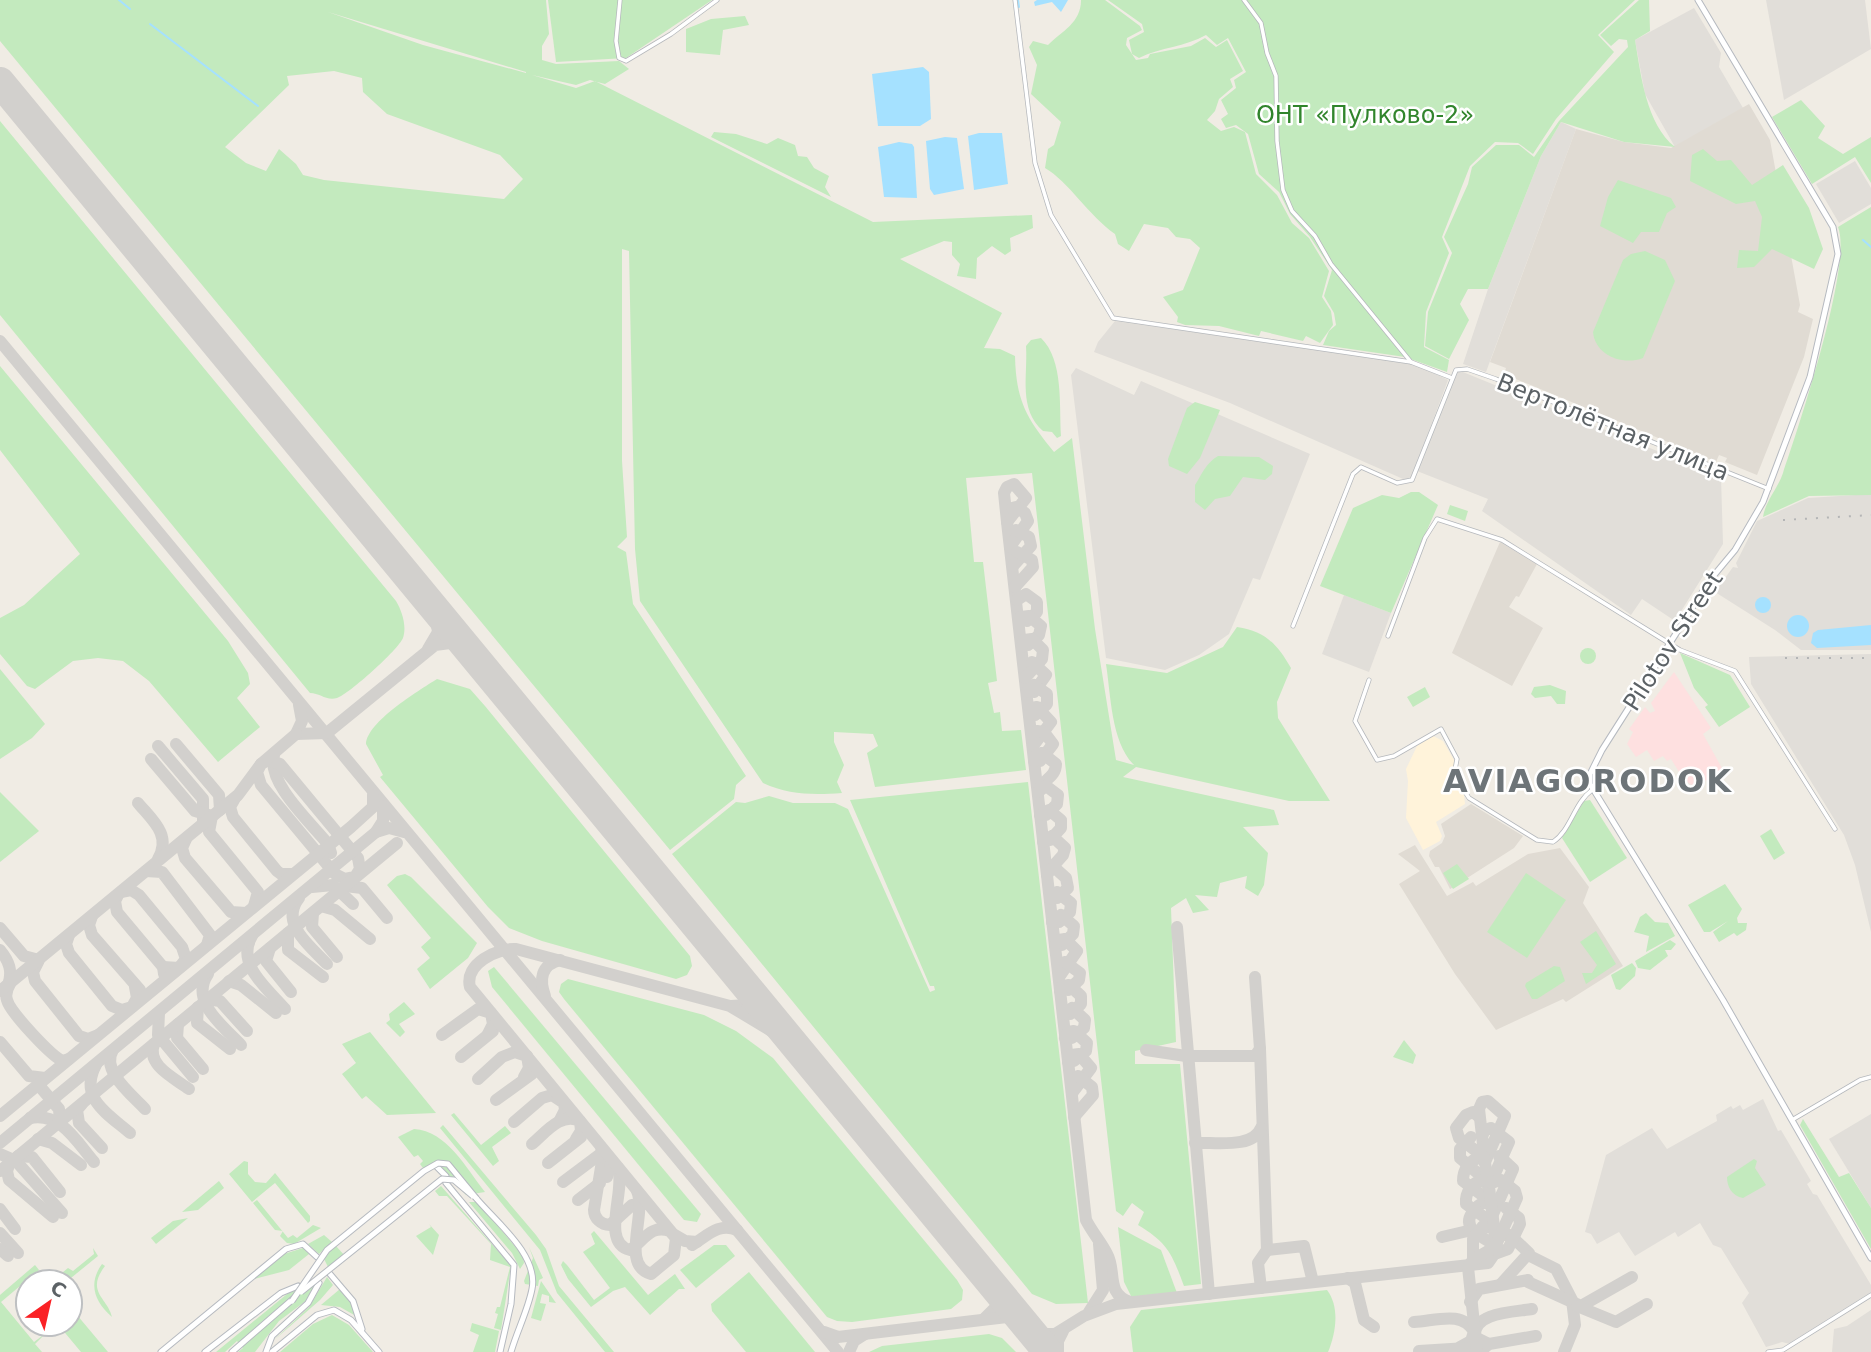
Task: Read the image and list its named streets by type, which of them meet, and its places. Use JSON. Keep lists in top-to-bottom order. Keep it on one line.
{"streets":{"street":["Вертолётная улица","Pilotov Street"]},"crossings":[["Вертолётная улица","Pilotov Street"]],"districts":["AVIAGORODOK"],"parks":["ОНТ «Пулково-2»"],"north":"top right"}
